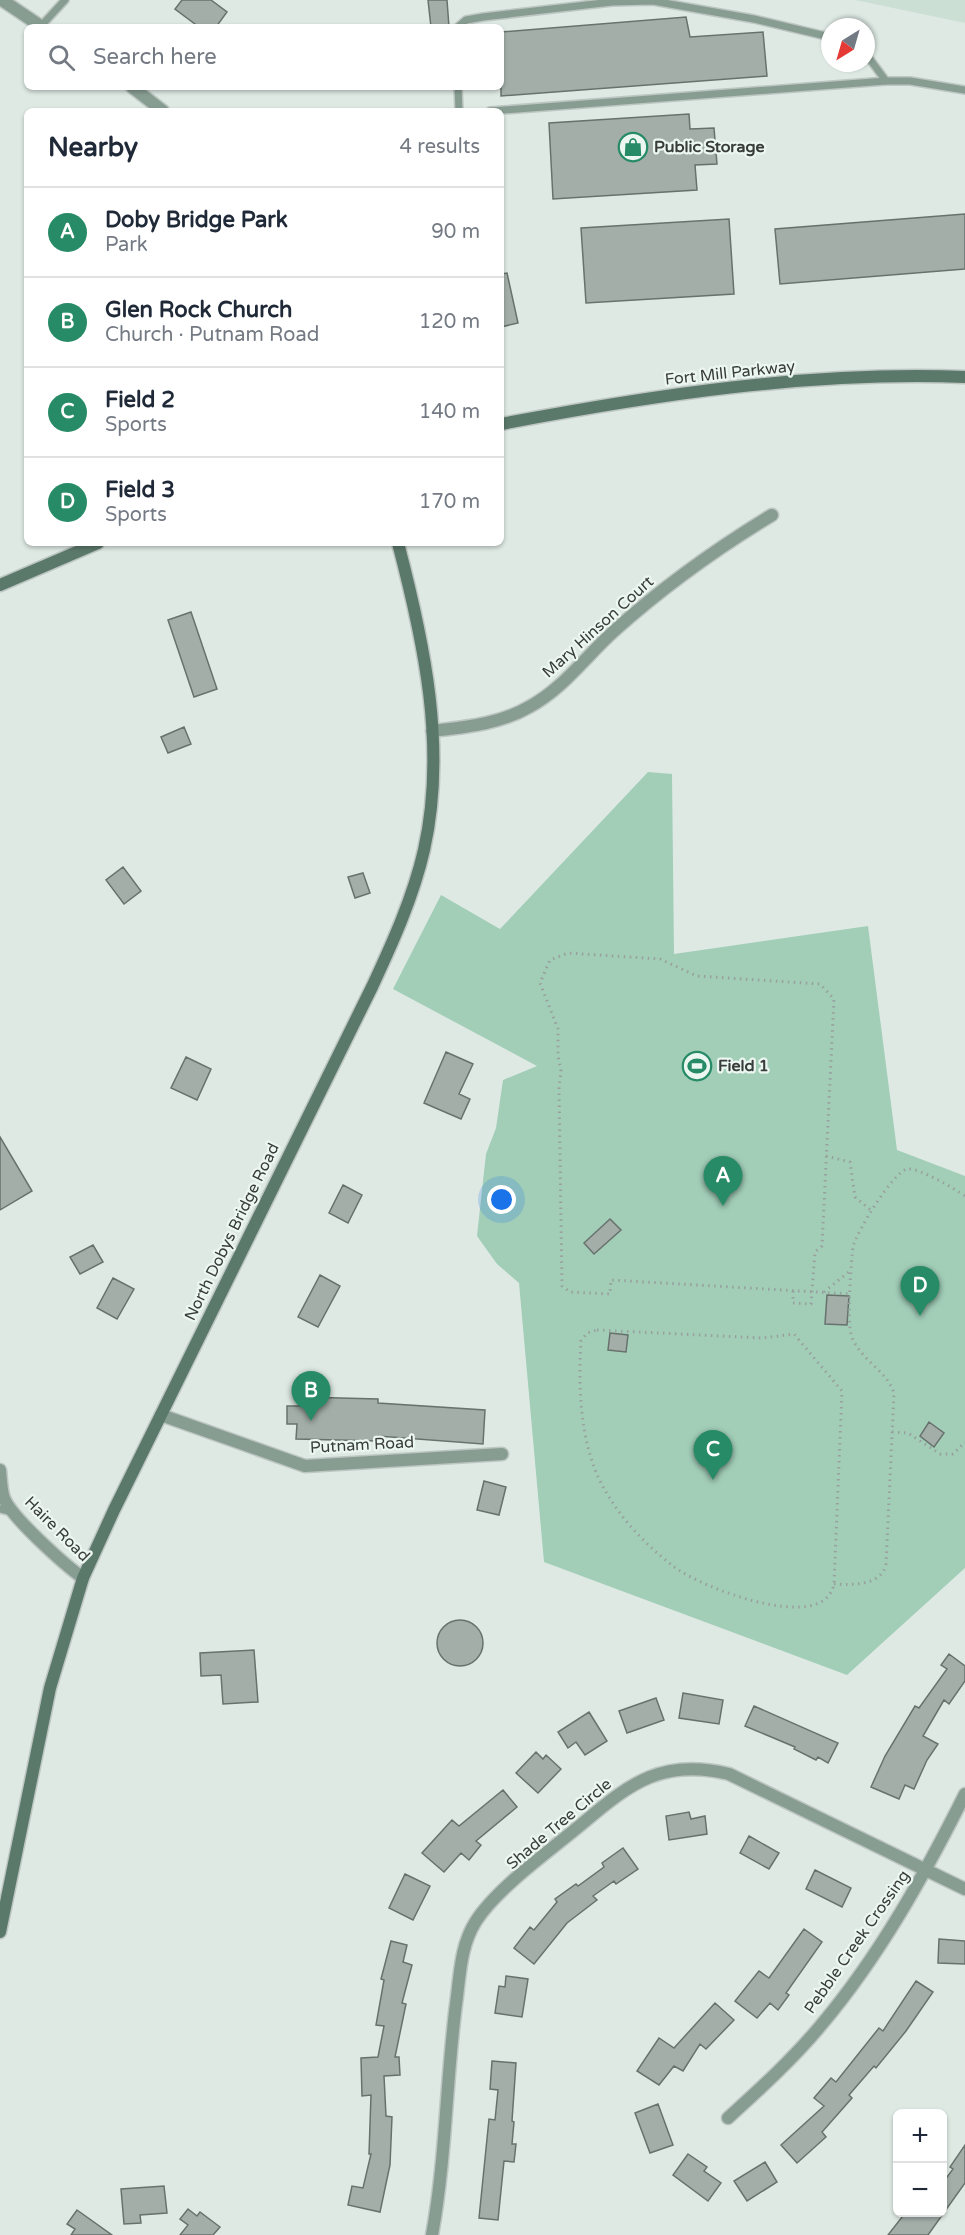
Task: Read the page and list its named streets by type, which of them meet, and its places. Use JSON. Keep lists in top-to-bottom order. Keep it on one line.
{"streets":{"street":["Fort Mill Parkway","Mary Hinson Court","North Dobys Bridge Road","Putnam Road","Haire Road","Shade Tree Circle","Pebble Creek Crossing"]},"crossings":[["Mary Hinson Court","North Dobys Bridge Road"],["North Dobys Bridge Road","Putnam Road"],["North Dobys Bridge Road","Haire Road"],["Shade Tree Circle","Pebble Creek Crossing"]],"places":{"shop":["Public Storage"],"sports":["Field 1"]},"north":"bottom left","page":{"search":"Search here","heading":["Nearby","4 results"],"list":[{"mark":"A","name":"Doby Bridge Park","note":"Park","value":"90 m"},{"mark":"B","name":"Glen Rock Church","note":"Church · Putnam Road","value":"120 m"},{"mark":"C","name":"Field 2","note":"Sports","value":"140 m"},{"mark":"D","name":"Field 3","note":"Sports","value":"170 m"}],"pins":["A","D","B","C"],"map_buttons":["+","−"]}}
